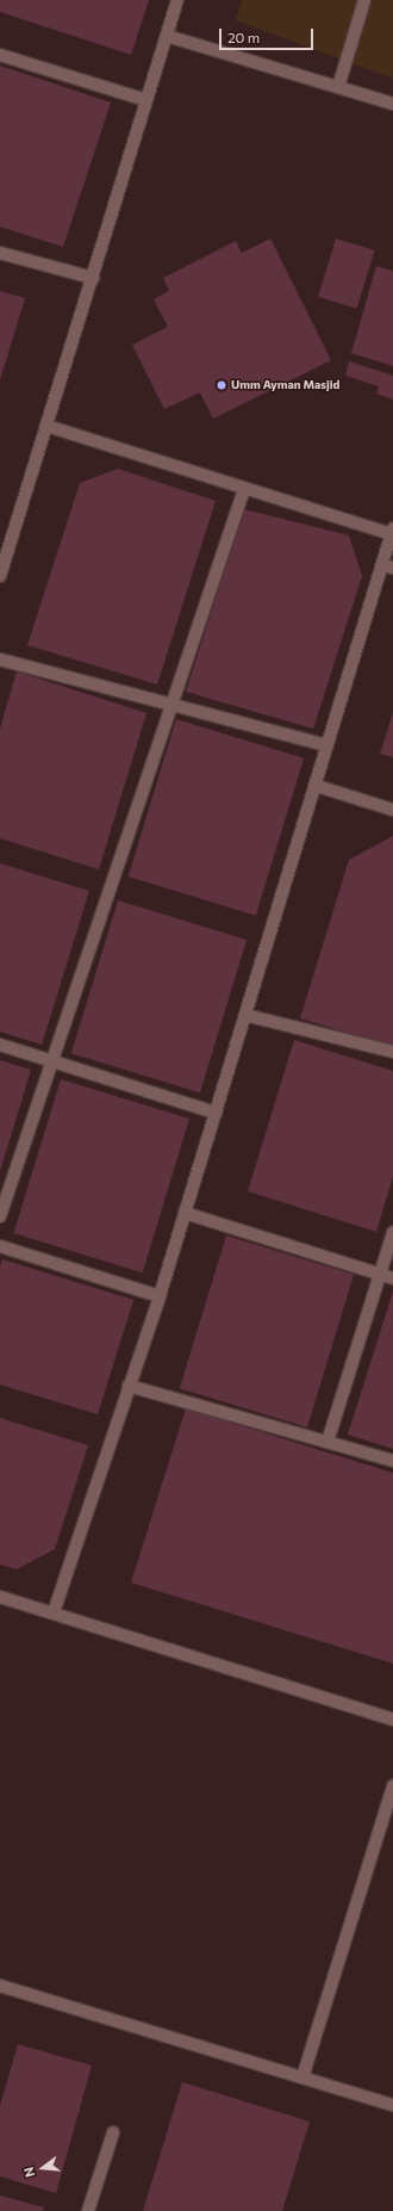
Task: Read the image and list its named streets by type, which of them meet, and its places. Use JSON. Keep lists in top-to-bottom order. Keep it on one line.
{"places":["Umm Ayman Masjid"],"scale_bar":"20 m","north":"left"}
